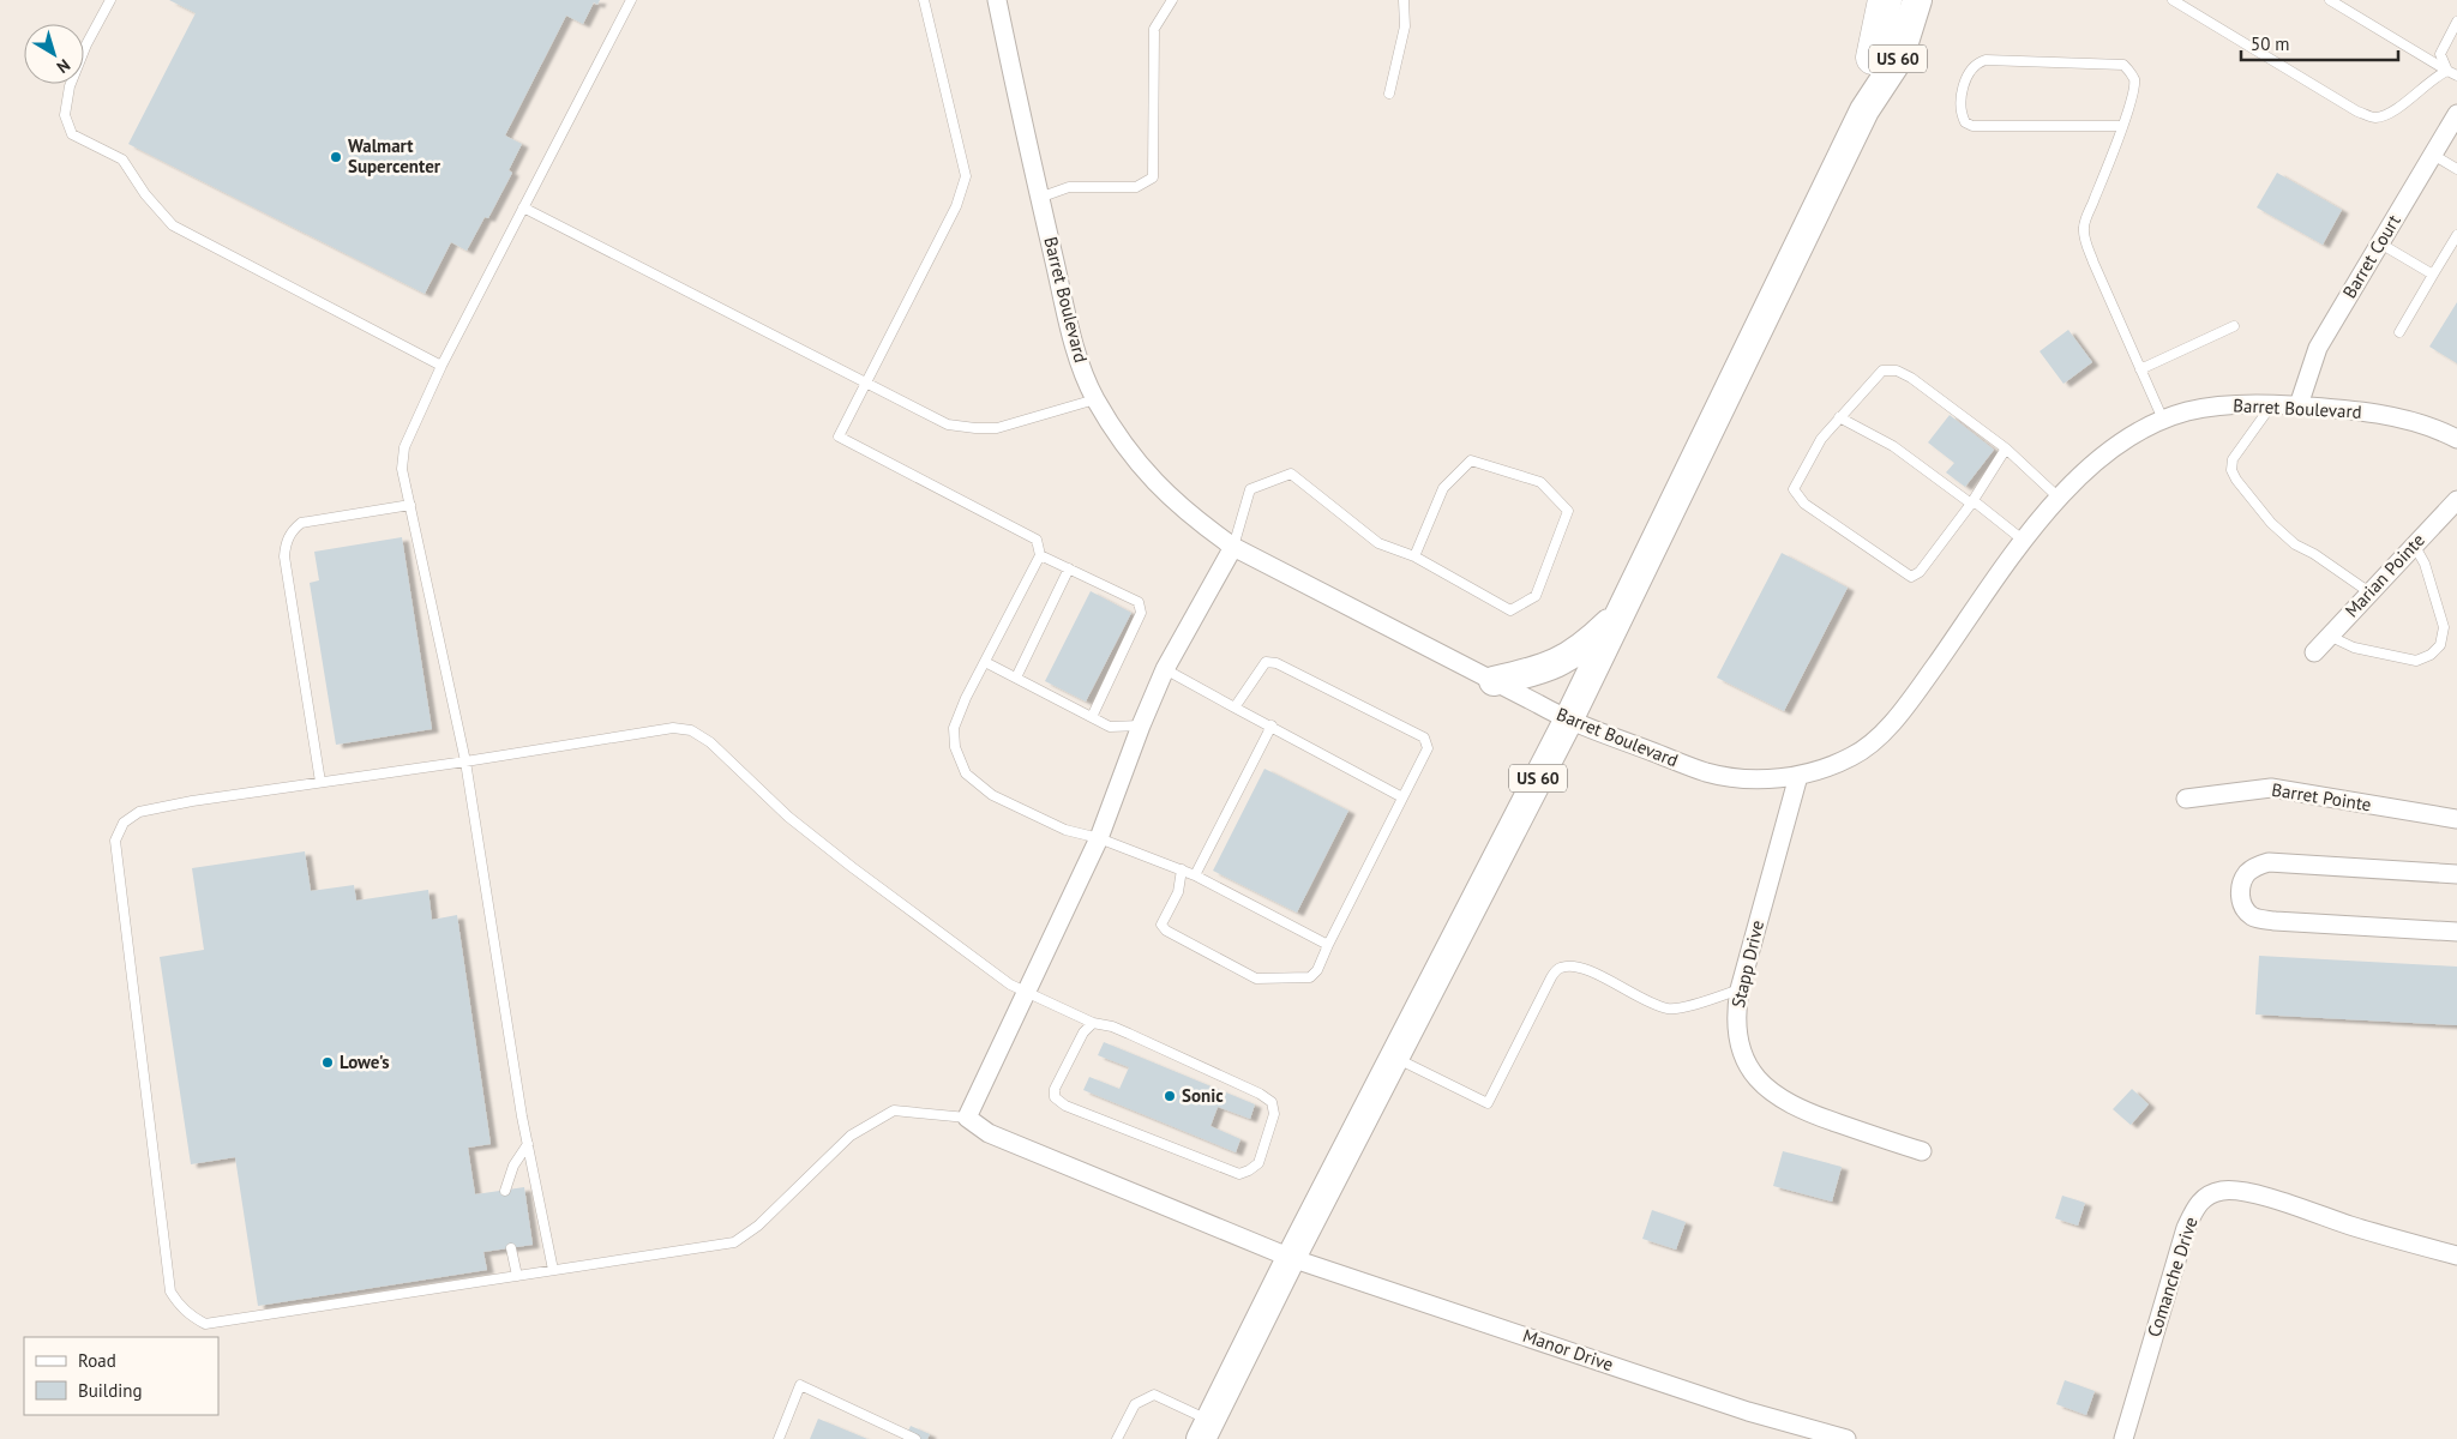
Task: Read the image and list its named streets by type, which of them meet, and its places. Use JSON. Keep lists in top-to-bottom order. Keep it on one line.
{"streets":{"main road":["US 60"],"street":["Barret Court","Barret Boulevard","Marian Pointe","Barret Pointe","Stapp Drive","Comanche Drive","Manor Drive"]},"crossings":[["US 60","Barret Boulevard"],["US 60","Manor Drive"],["Barret Court","Barret Boulevard"],["Barret Boulevard","Stapp Drive"]],"places":["Walmart Supercenter","Lowe's","Sonic"],"legend":["Road","Building"],"scale_bar":"50 m","north":"bottom right"}
